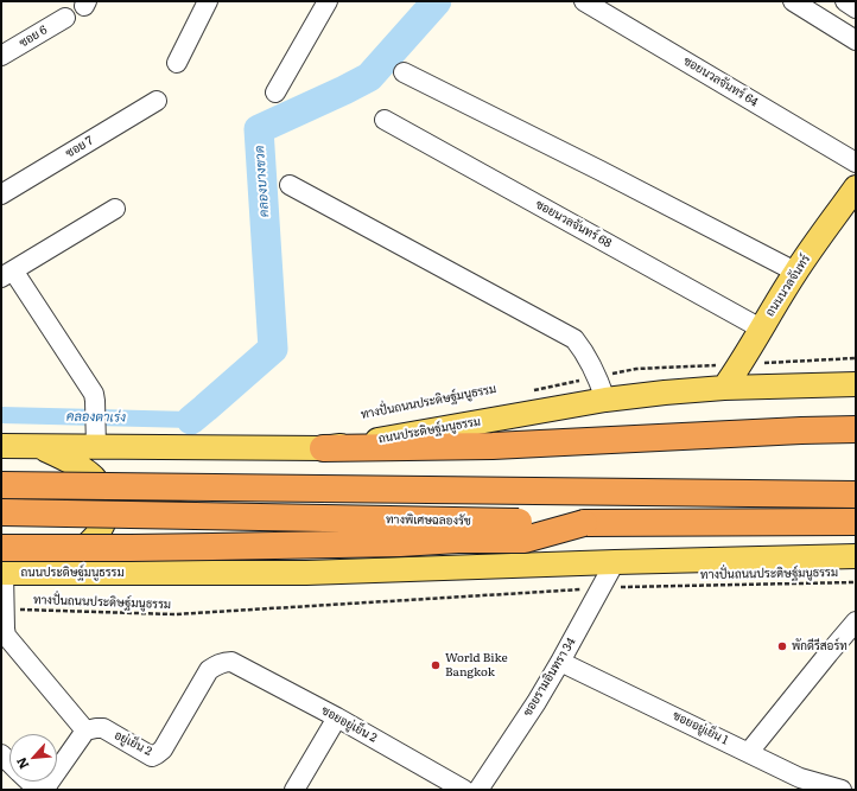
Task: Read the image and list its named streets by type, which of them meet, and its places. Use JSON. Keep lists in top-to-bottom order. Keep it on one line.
{"streets":{"highway":["ทางพิเศษฉลองรัช"],"main road":["ถนนนวลจันทร์","ถนนประดิษฐ์มนูธรรม"],"street":["ซอย 6","ซอยนวลจันทร์ 64","ซอย 7","ซอยนวลจันทร์ 68","ซอยรามอินทรา 34","ซอยอยู่เย็น 2","ซอยอยู่เย็น 1","อยู่เย็น 2"],"path":["ทางปั่นถนนประดิษฐ์มนูธรรม"]},"crossings":[["ซอยนวลจันทร์ 68","ถนนนวลจันทร์"],["ถนนนวลจันทร์","ถนนประดิษฐ์มนูธรรม"],["ทางปั่นถนนประดิษฐ์มนูธรรม","ซอยรามอินทรา 34"],["ถนนประดิษฐ์มนูธรรม","ซอยรามอินทรา 34"],["ซอยรามอินทรา 34","ซอยอยู่เย็น 1"],["ซอยอยู่เย็น 2","อยู่เย็น 2"]],"water":["คลองบางขวด","คลองตาเร่ง"],"places":["พักดีรีสอร์ท","World Bike Bangkok"],"north":"bottom left"}
